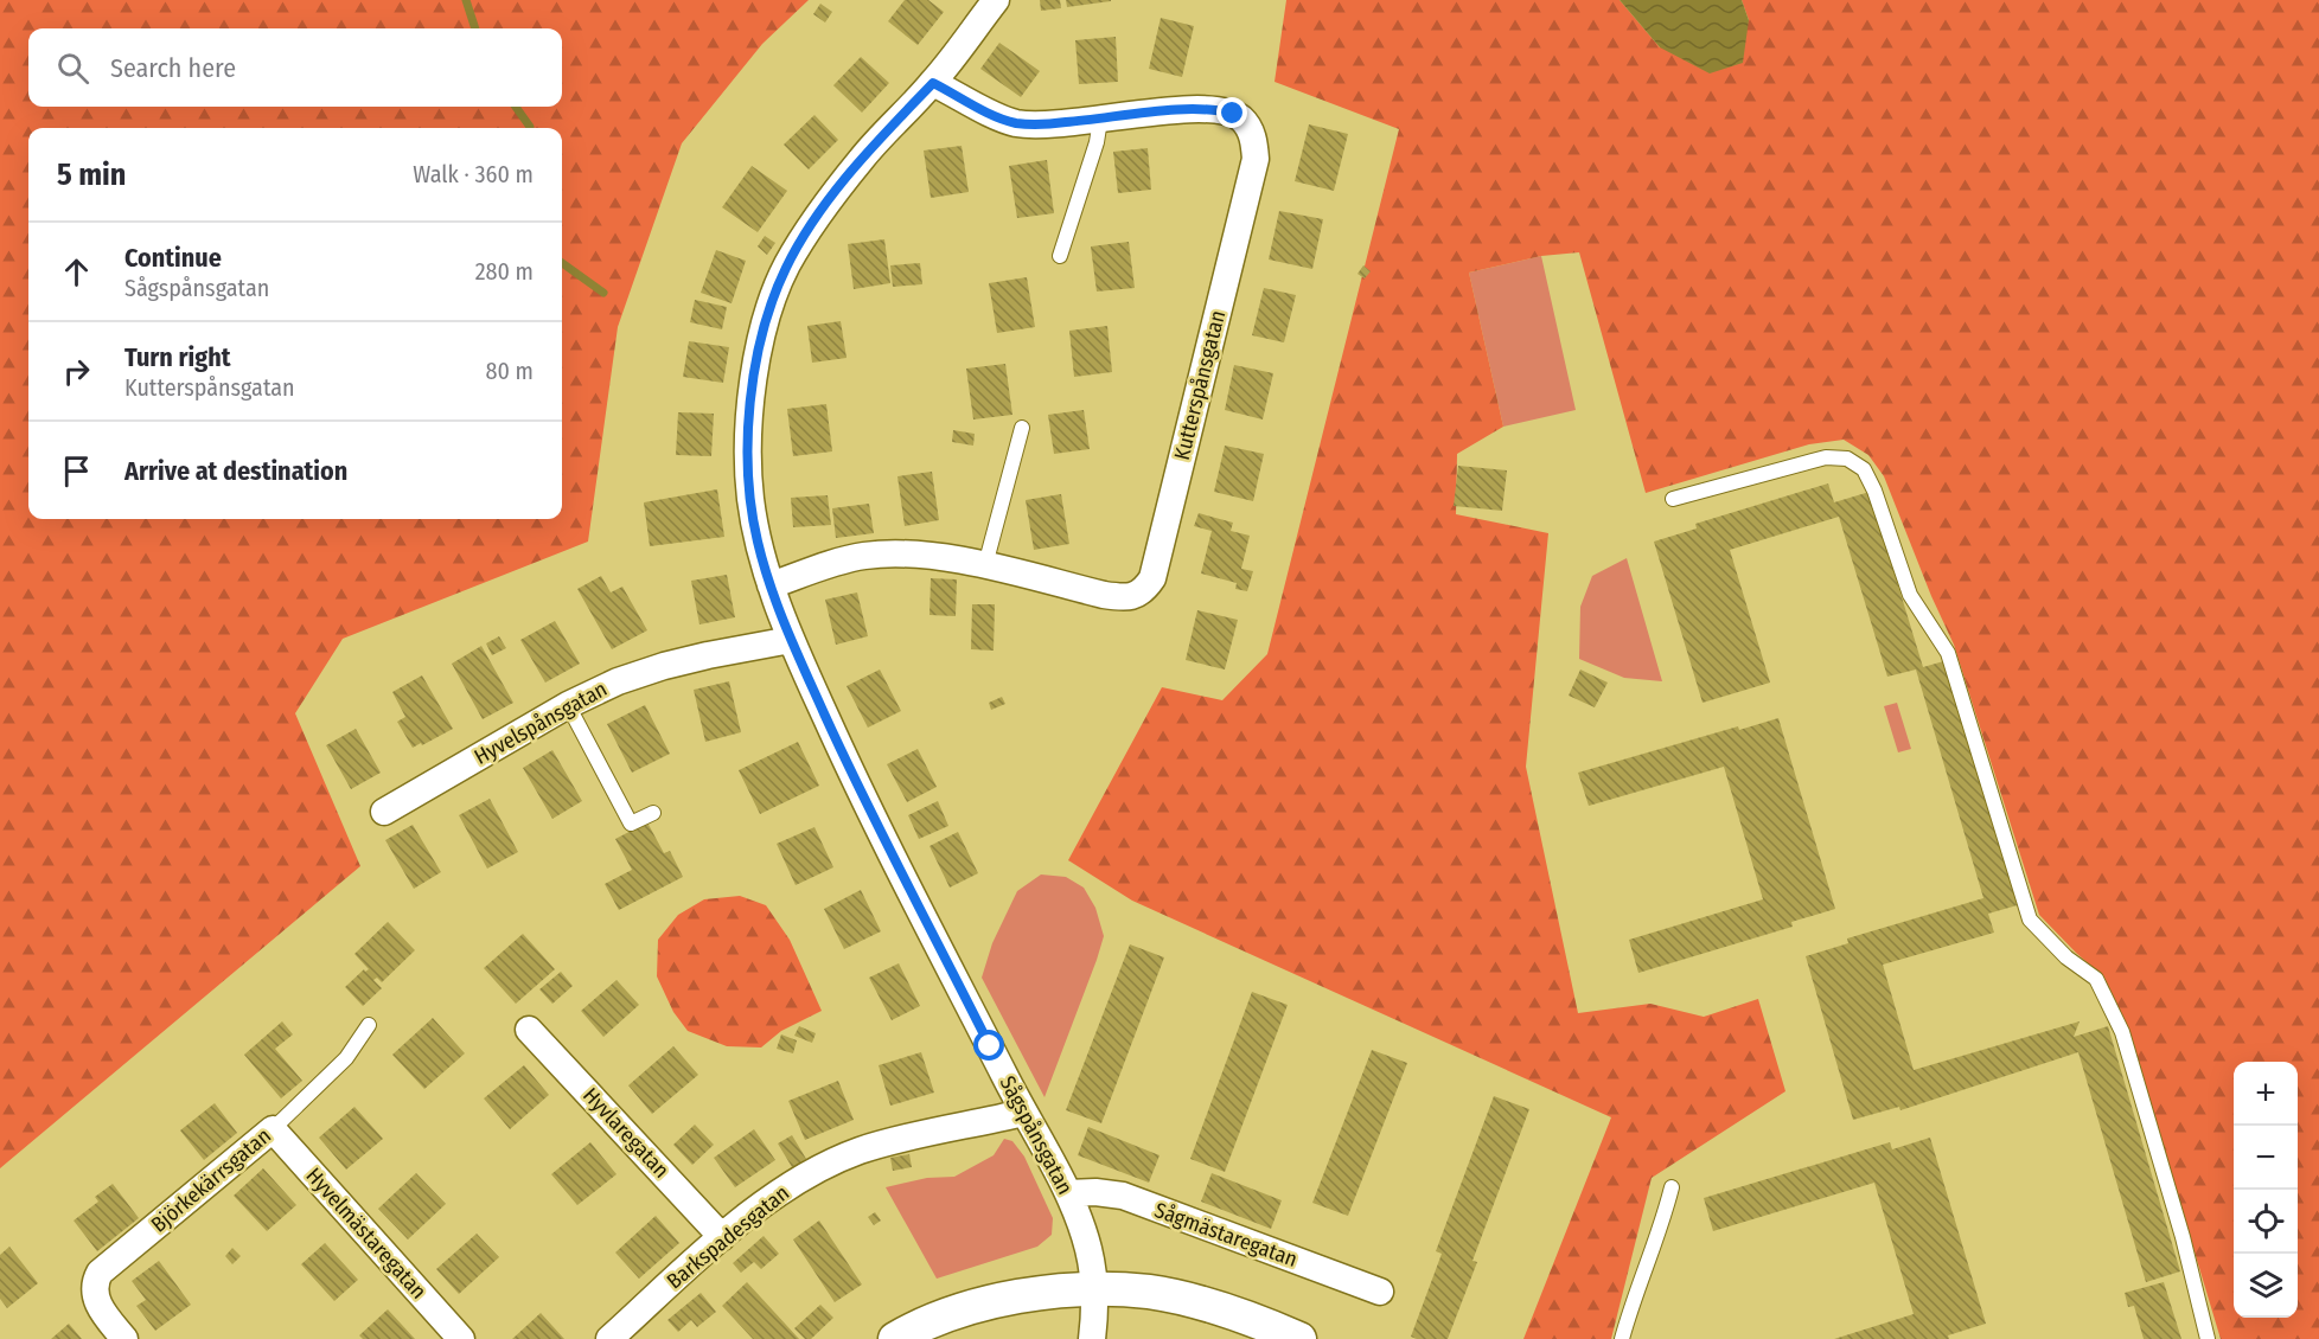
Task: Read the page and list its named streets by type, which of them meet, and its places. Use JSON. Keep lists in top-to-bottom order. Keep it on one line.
{"streets":{"street":["Kutterspånsgatan","Hyvelspånsgatan","Hyvlaregatan","Sågspånsgatan","Björkekärrsgatan","Hyvelmästaregatan","Sågmästaregatan","Barkspadesgatan"]},"crossings":[["Kutterspånsgatan","Sågspånsgatan"],["Hyvelspånsgatan","Sågspånsgatan"],["Hyvlaregatan","Barkspadesgatan"],["Sågspånsgatan","Sågmästaregatan"],["Sågspånsgatan","Barkspadesgatan"],["Björkekärrsgatan","Hyvelmästaregatan"]],"page":{"search":"Search here","heading":["5 min","Walk · 360 m"],"list":[["Continue","Sågspånsgatan","280 m"],["Turn right","Kutterspånsgatan","80 m"],"Arrive at destination"],"map_buttons":["+","−"]}}
